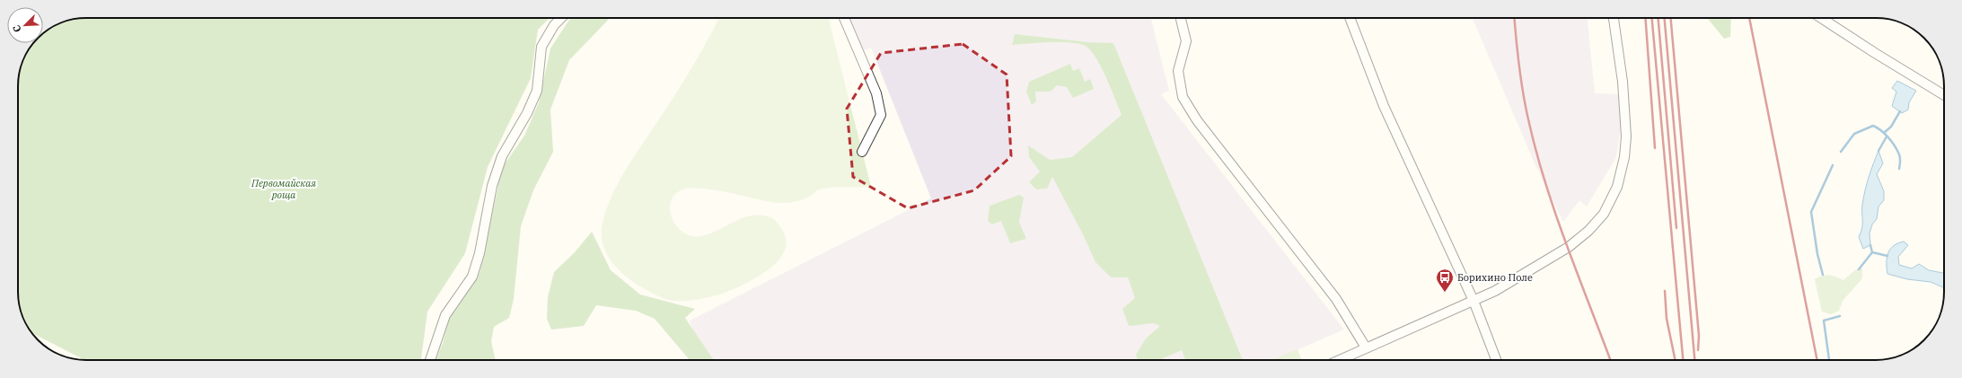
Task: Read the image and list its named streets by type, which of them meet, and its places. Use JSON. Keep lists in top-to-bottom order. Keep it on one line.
{"parks":["Первомайская роща"],"places":{"bus stop":["Борихино Поле"]},"north":"bottom left"}
